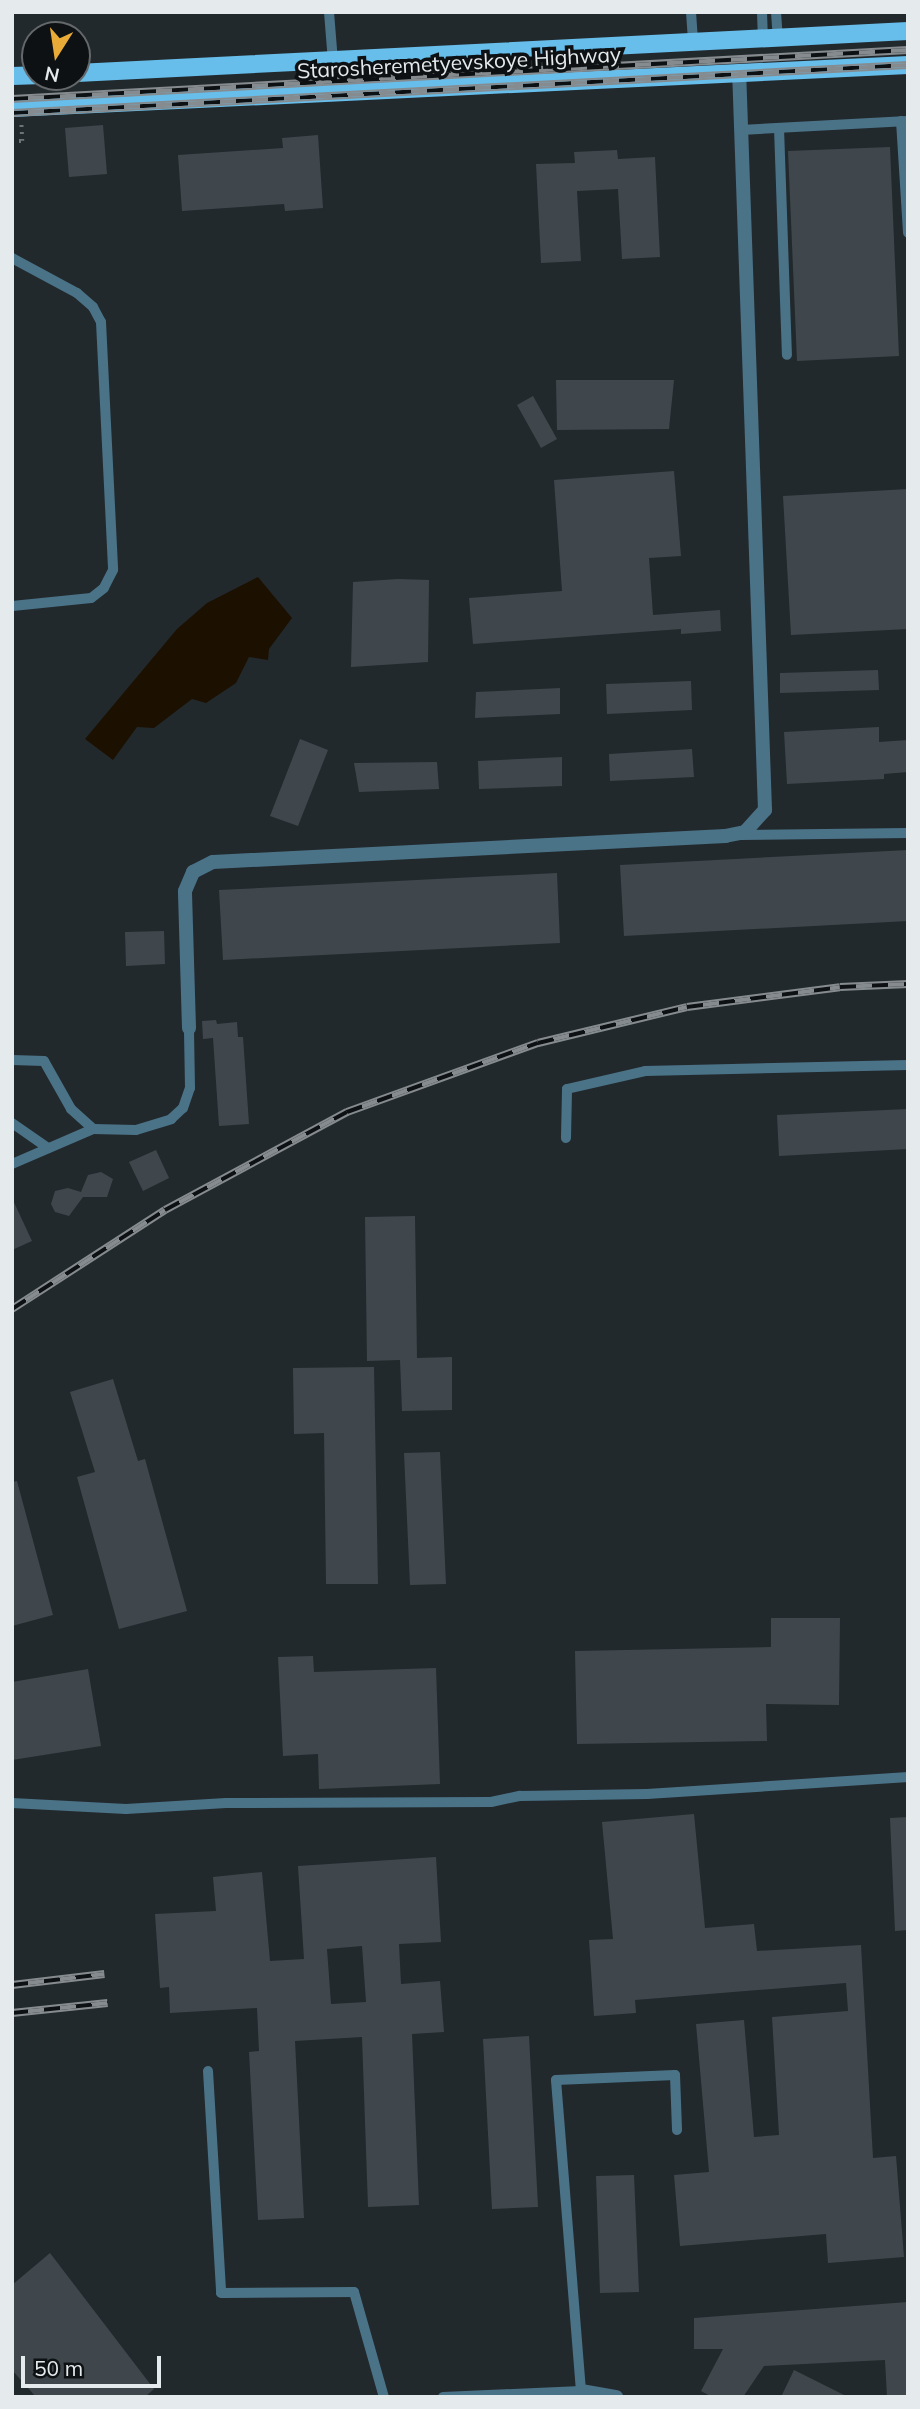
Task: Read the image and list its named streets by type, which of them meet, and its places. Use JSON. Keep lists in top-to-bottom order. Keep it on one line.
{"streets":{"main road":["Starosheremetyevskoye Highway"]},"scale_bar":"50 m","north":"bottom"}
